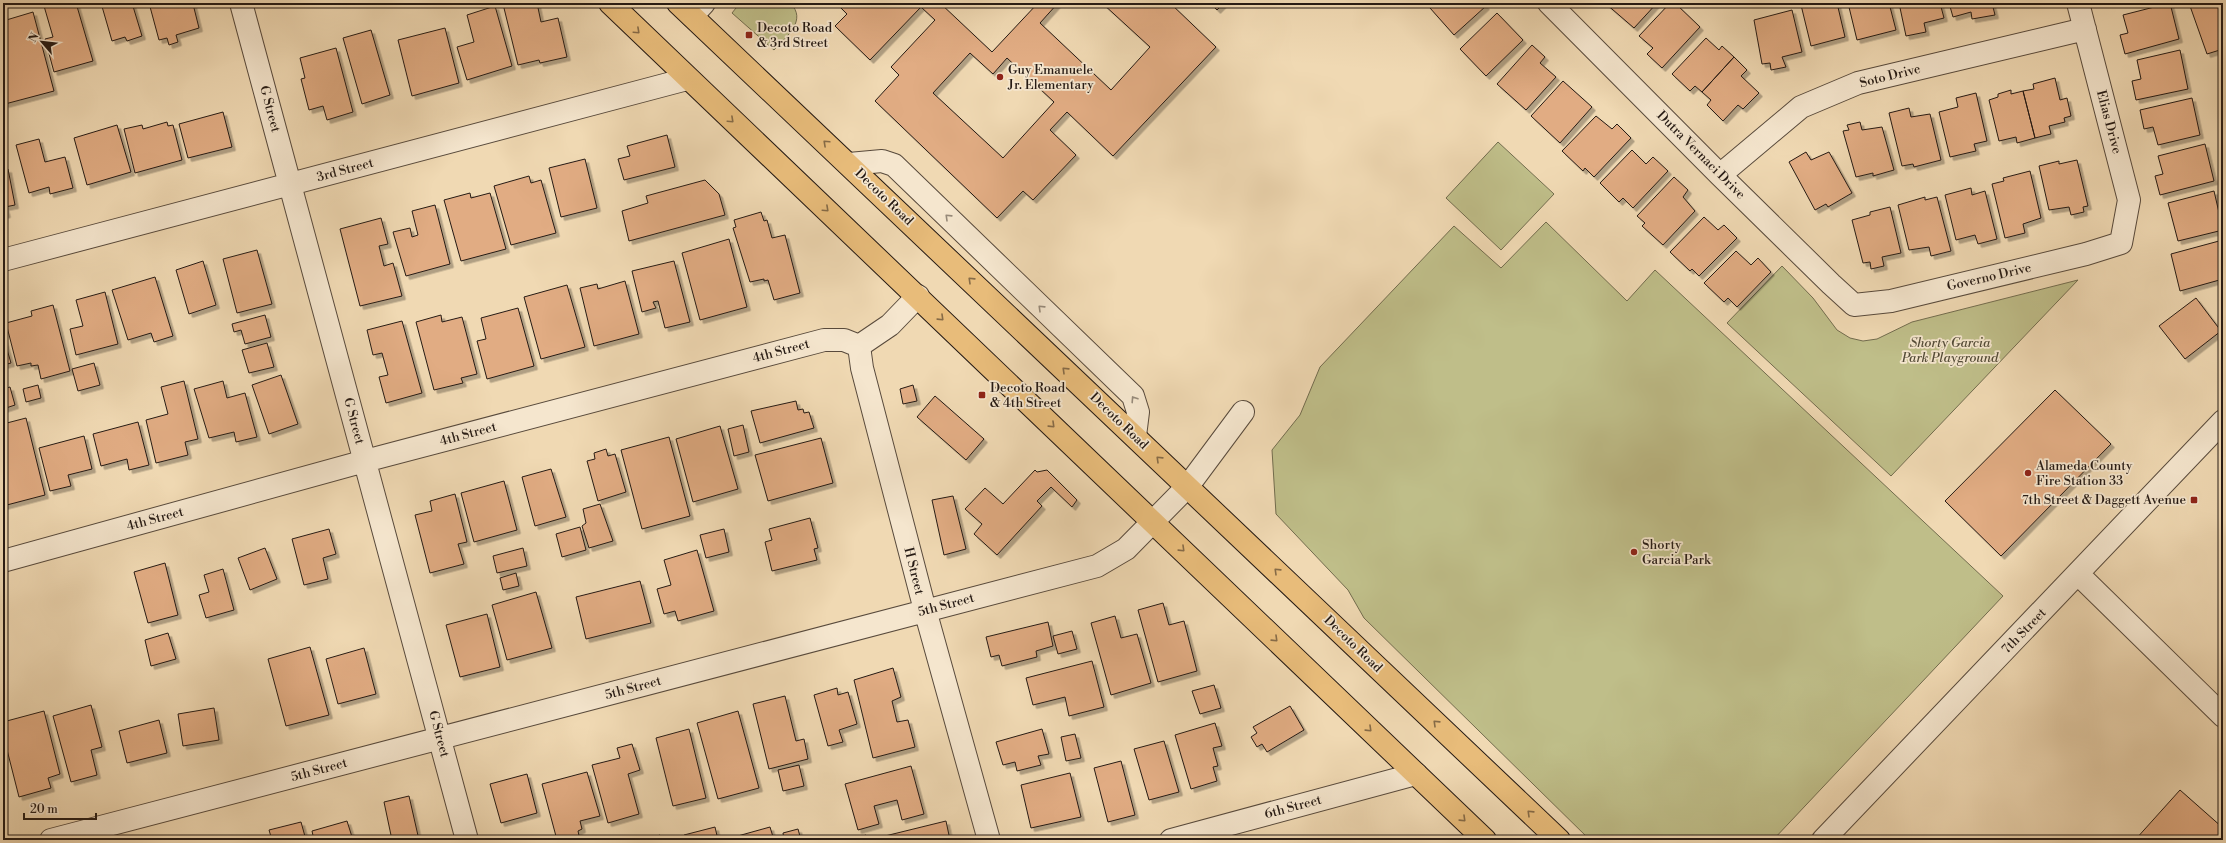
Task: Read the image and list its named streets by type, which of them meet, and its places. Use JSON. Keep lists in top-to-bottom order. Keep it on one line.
{"streets":{"main road":["Decoto Road"],"street":["Soto Drive","G Street","Elias Drive","Dutra Vernaci Drive","3rd Street","Governo Drive","4th Street","H Street","5th Street","7th Street","6th Street"]},"crossings":[["Soto Drive","Elias Drive"],["Soto Drive","Dutra Vernaci Drive"],["G Street","3rd Street"],["G Street","4th Street"],["G Street","5th Street"],["Elias Drive","Governo Drive"],["Dutra Vernaci Drive","Governo Drive"],["Decoto Road","5th Street"],["4th Street","H Street"],["H Street","5th Street"]],"parks":["Shorty Garcia Park Playground"],"places":{"transit":["Decoto Road & 3rd Street","Decoto Road & 4th Street","7th Street & Daggett Avenue"],"other":["Guy Emanuele Jr. Elementary","Alameda County Fire Station 33","Shorty Garcia Park"]},"scale_bar":"20 m","north":"top left"}
